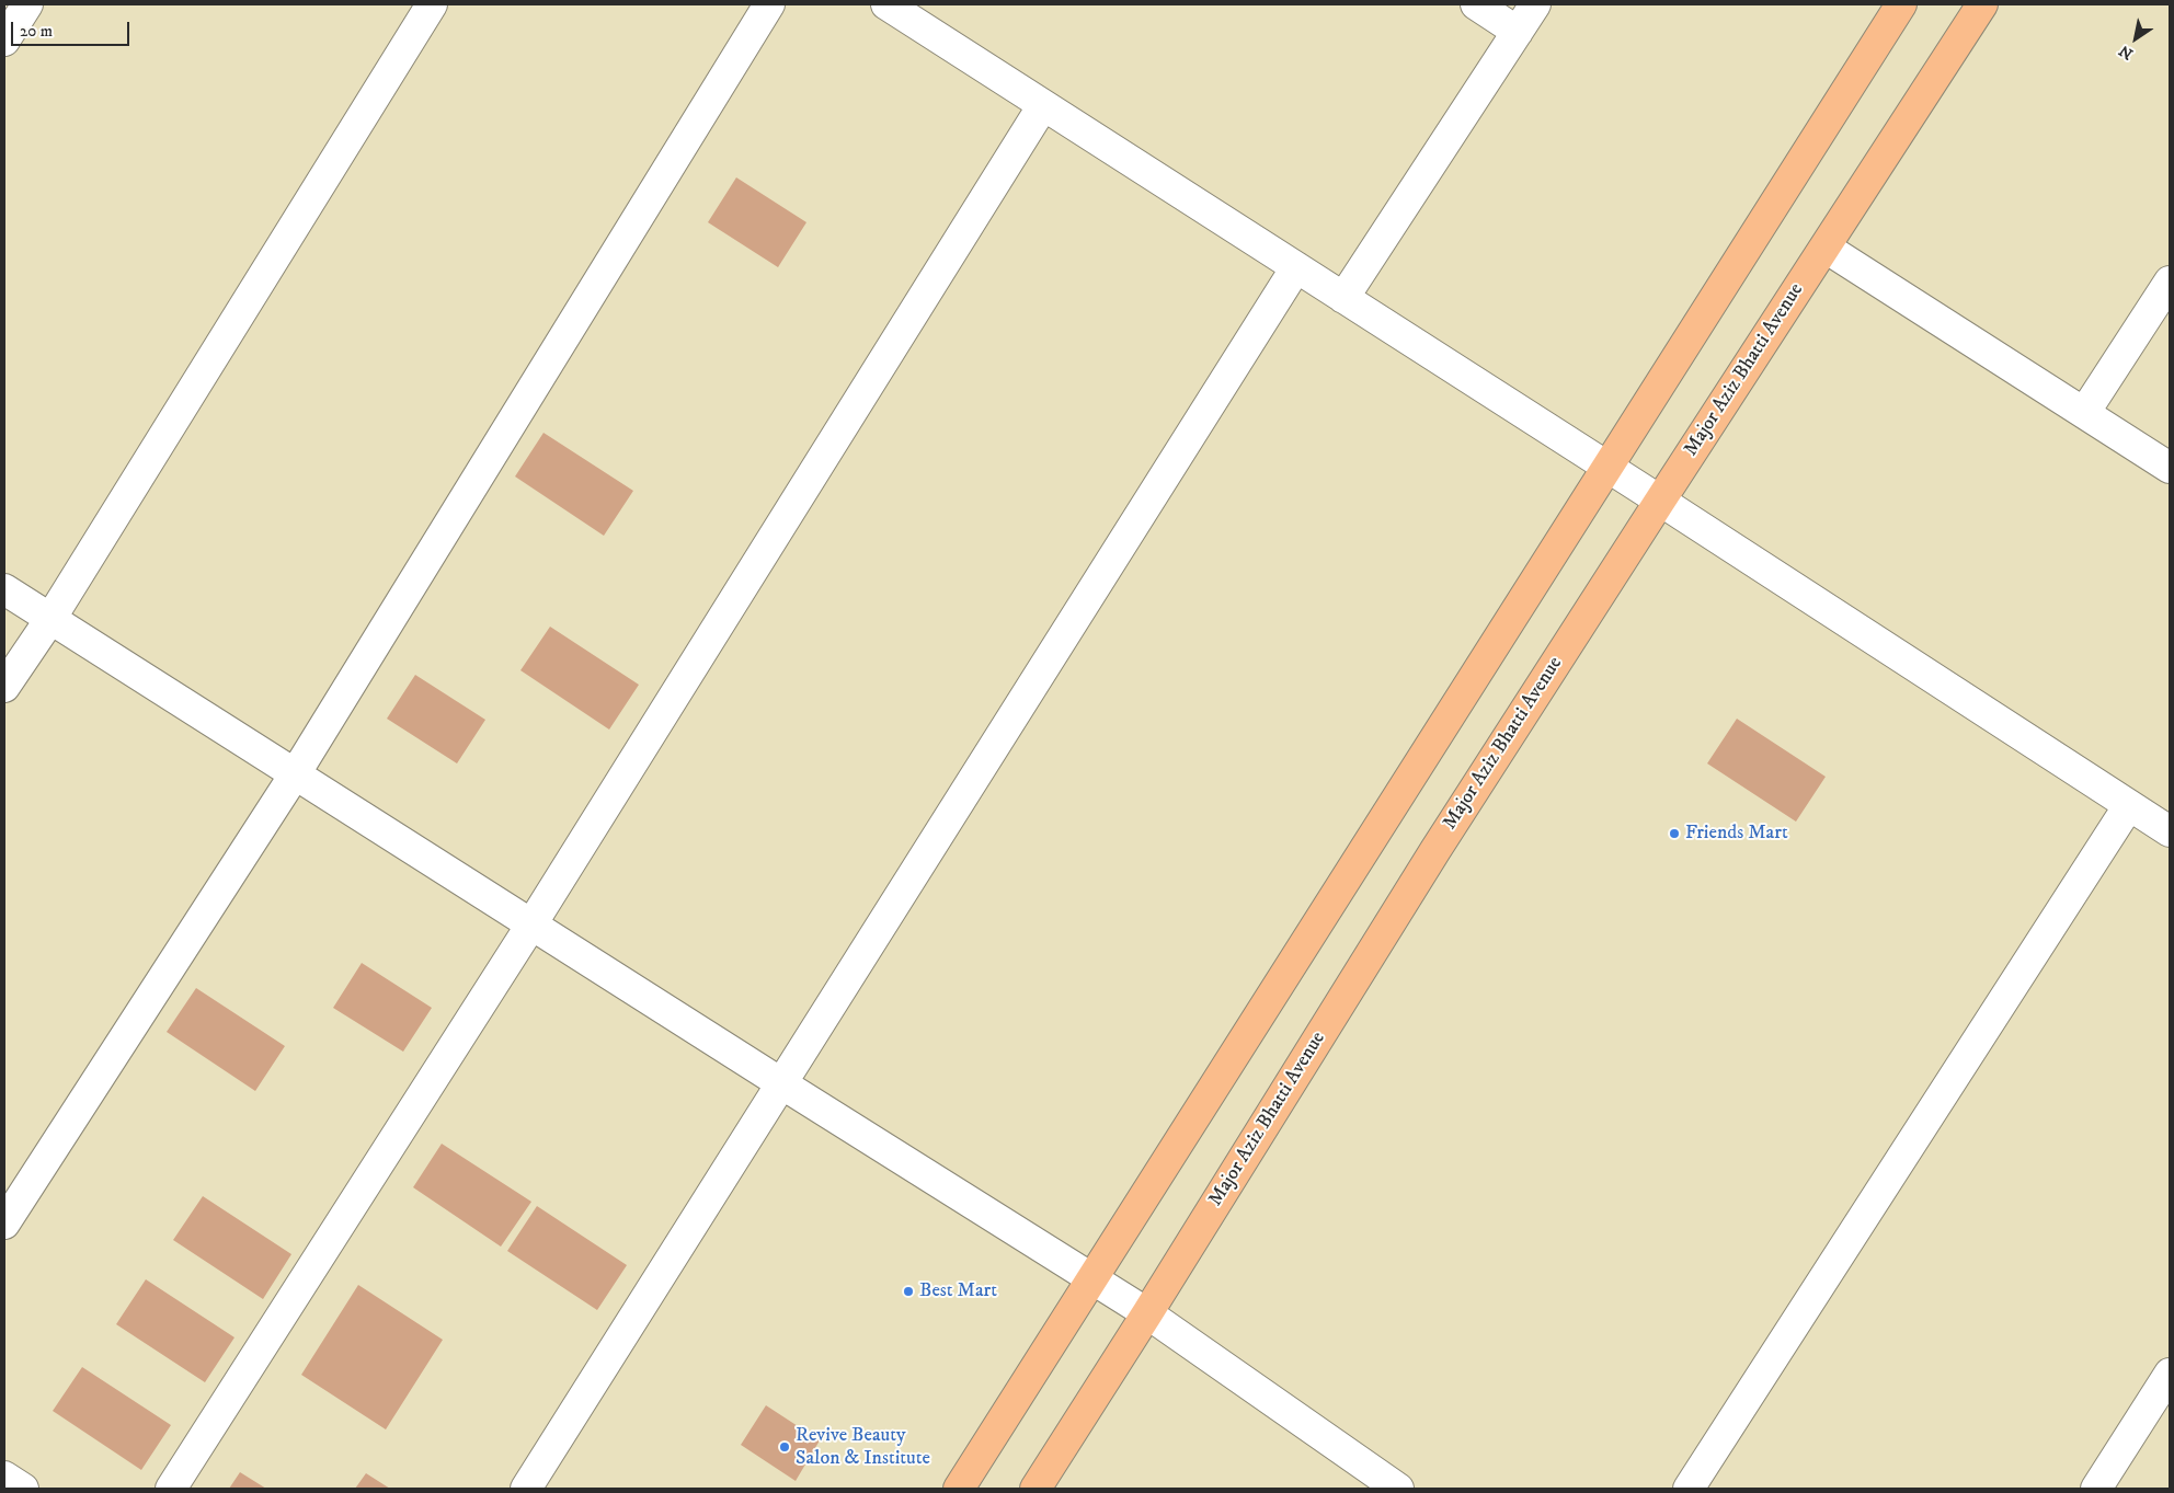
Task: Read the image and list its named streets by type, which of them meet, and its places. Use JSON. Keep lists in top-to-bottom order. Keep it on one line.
{"streets":{"main road":["Major Aziz Bhatti Avenue"]},"places":["Friends Mart","Best Mart","Revive Beauty Salon & Institute"],"scale_bar":"20 m","north":"bottom left"}
